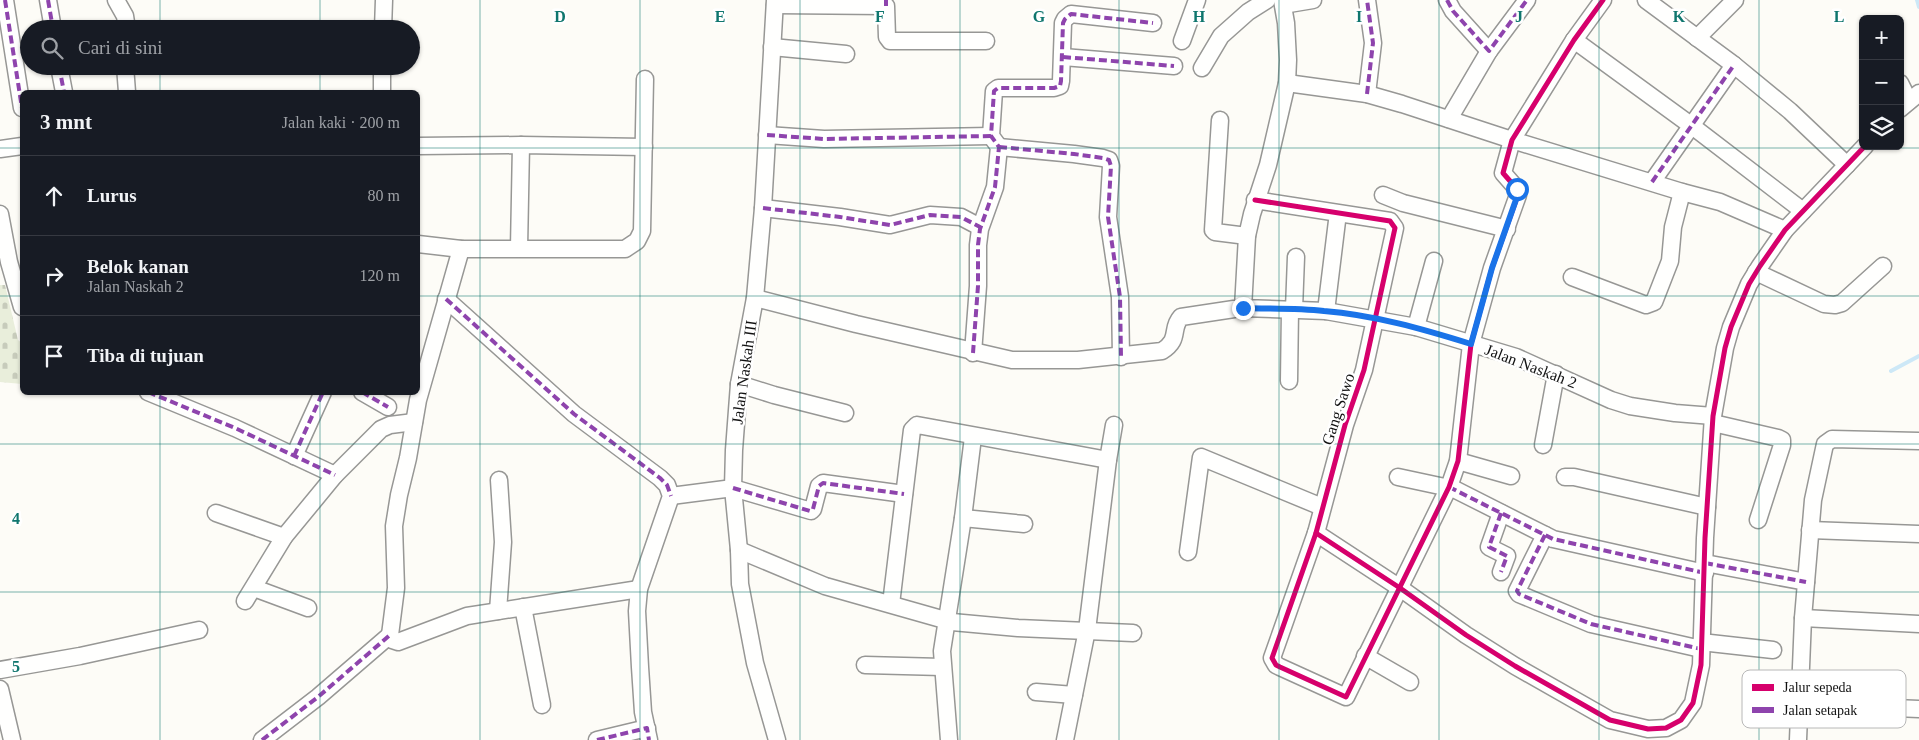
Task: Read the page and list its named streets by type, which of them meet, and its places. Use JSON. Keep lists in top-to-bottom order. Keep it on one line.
{"streets":{"street":["Jalan Naskah 2","Jalan Naskah III","Gang Sawo"]},"crossings":[["Jalan Naskah 2","Gang Sawo"]],"legend":["Jalur sepeda","Jalan setapak"],"page":{"map_buttons":["+","−"],"search":"Cari di sini","heading":["3 mnt","Jalan kaki · 200 m"],"list":[["Lurus","80 m"],["Belok kanan","Jalan Naskah 2","120 m"],"Tiba di tujuan"]},"grid":{"columns":["D","E","F","G","H","I","J","K","L"],"rows":["4","5"]}}
